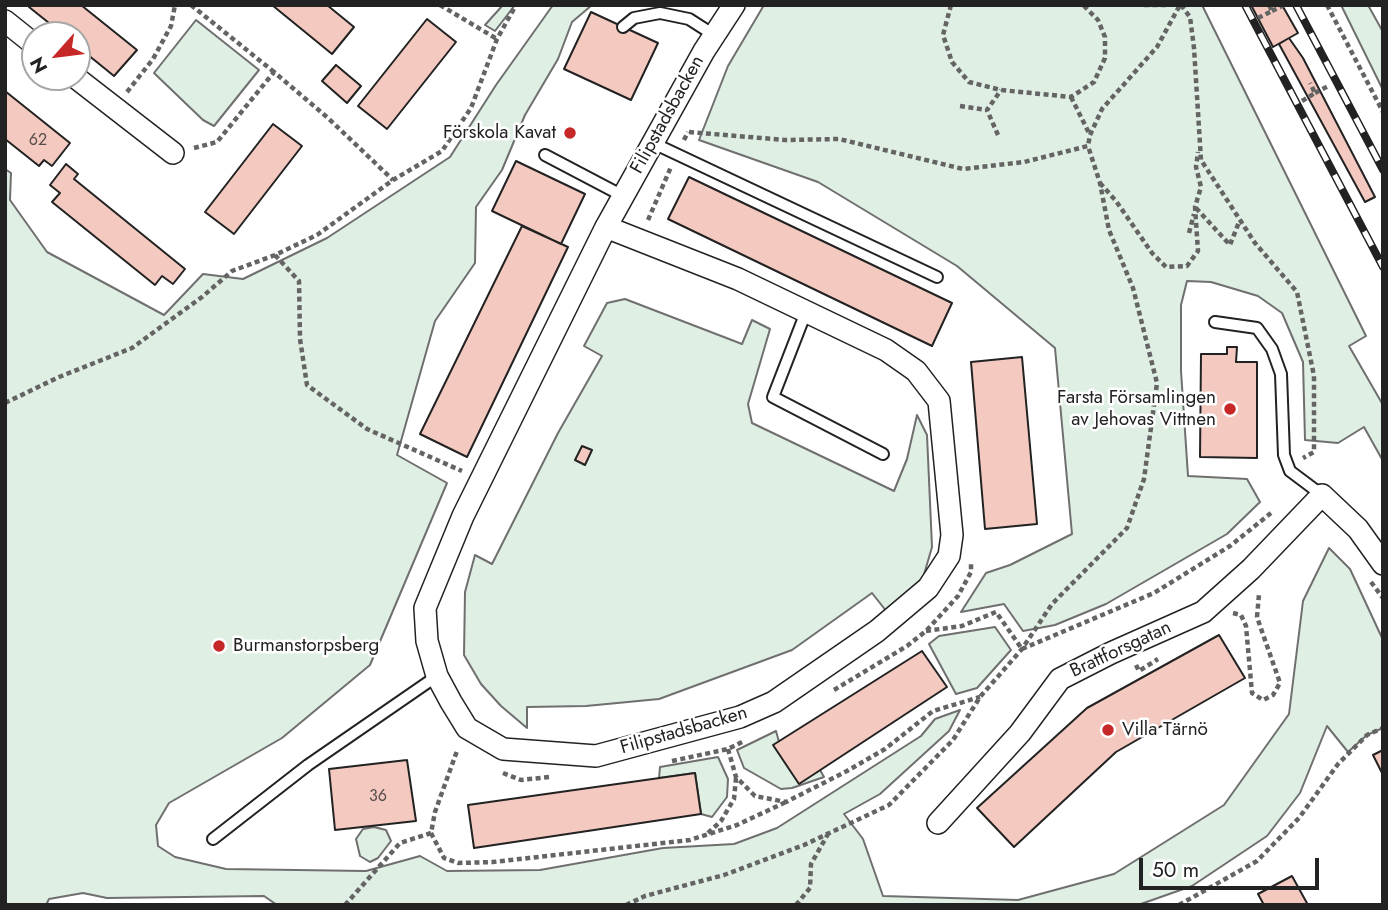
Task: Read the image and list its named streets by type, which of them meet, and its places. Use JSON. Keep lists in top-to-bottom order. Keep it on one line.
{"streets":{"street":["Filipstadsbacken","Brattforsgatan"]},"places":["Förskola Kavat","Farsta Församlingen av Jehovas Vittnen","Burmanstorpsberg","Villa Tärnö"],"house_numbers":["62","36"],"scale_bar":"50 m","north":"bottom left"}
